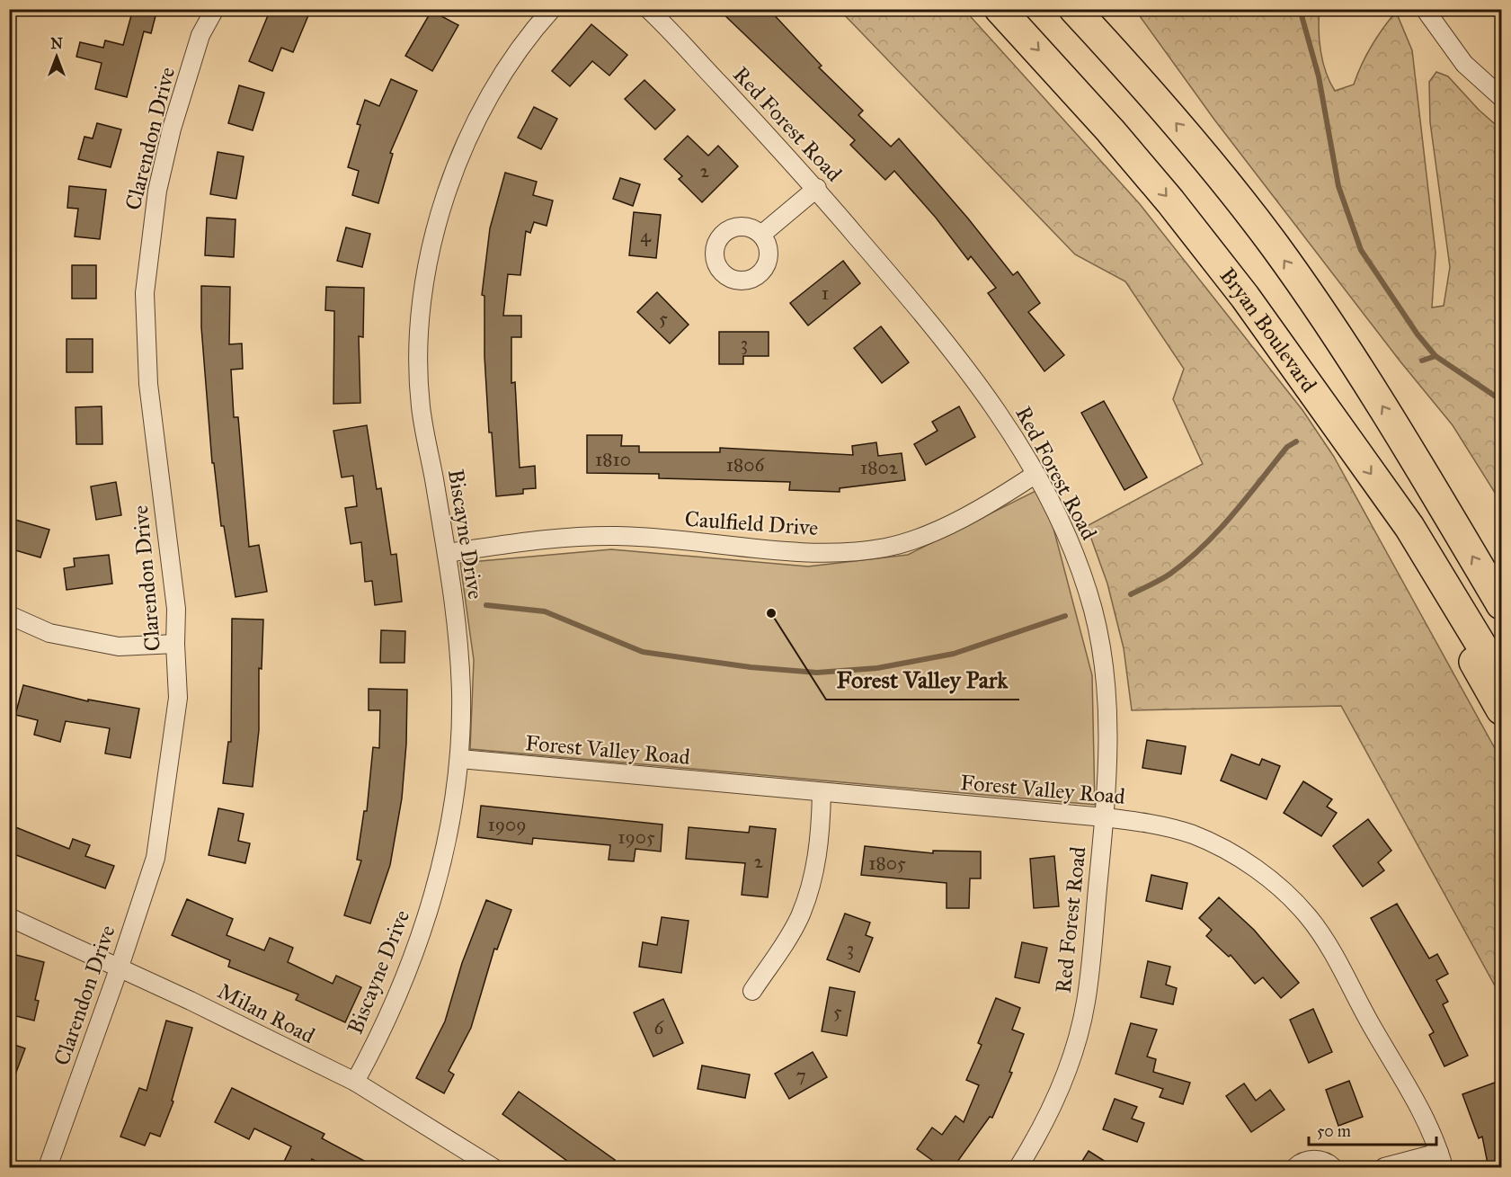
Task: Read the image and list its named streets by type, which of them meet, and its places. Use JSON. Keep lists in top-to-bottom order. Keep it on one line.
{"streets":{"highway":["Bryan Boulevard"],"street":["Red Forest Road","Clarendon Drive","Caulfield Drive","Biscayne Drive","Forest Valley Road","Milan Road"]},"crossings":[["Red Forest Road","Caulfield Drive"],["Red Forest Road","Forest Valley Road"],["Clarendon Drive","Milan Road"],["Caulfield Drive","Biscayne Drive"],["Biscayne Drive","Forest Valley Road"],["Biscayne Drive","Milan Road"]],"places":["Forest Valley Park"],"house_numbers":["2","4","1","5","3","1810","1806","1802","1909","1905","2","1805","3","5","6","7"],"scale_bar":"50 m","north":"top"}
